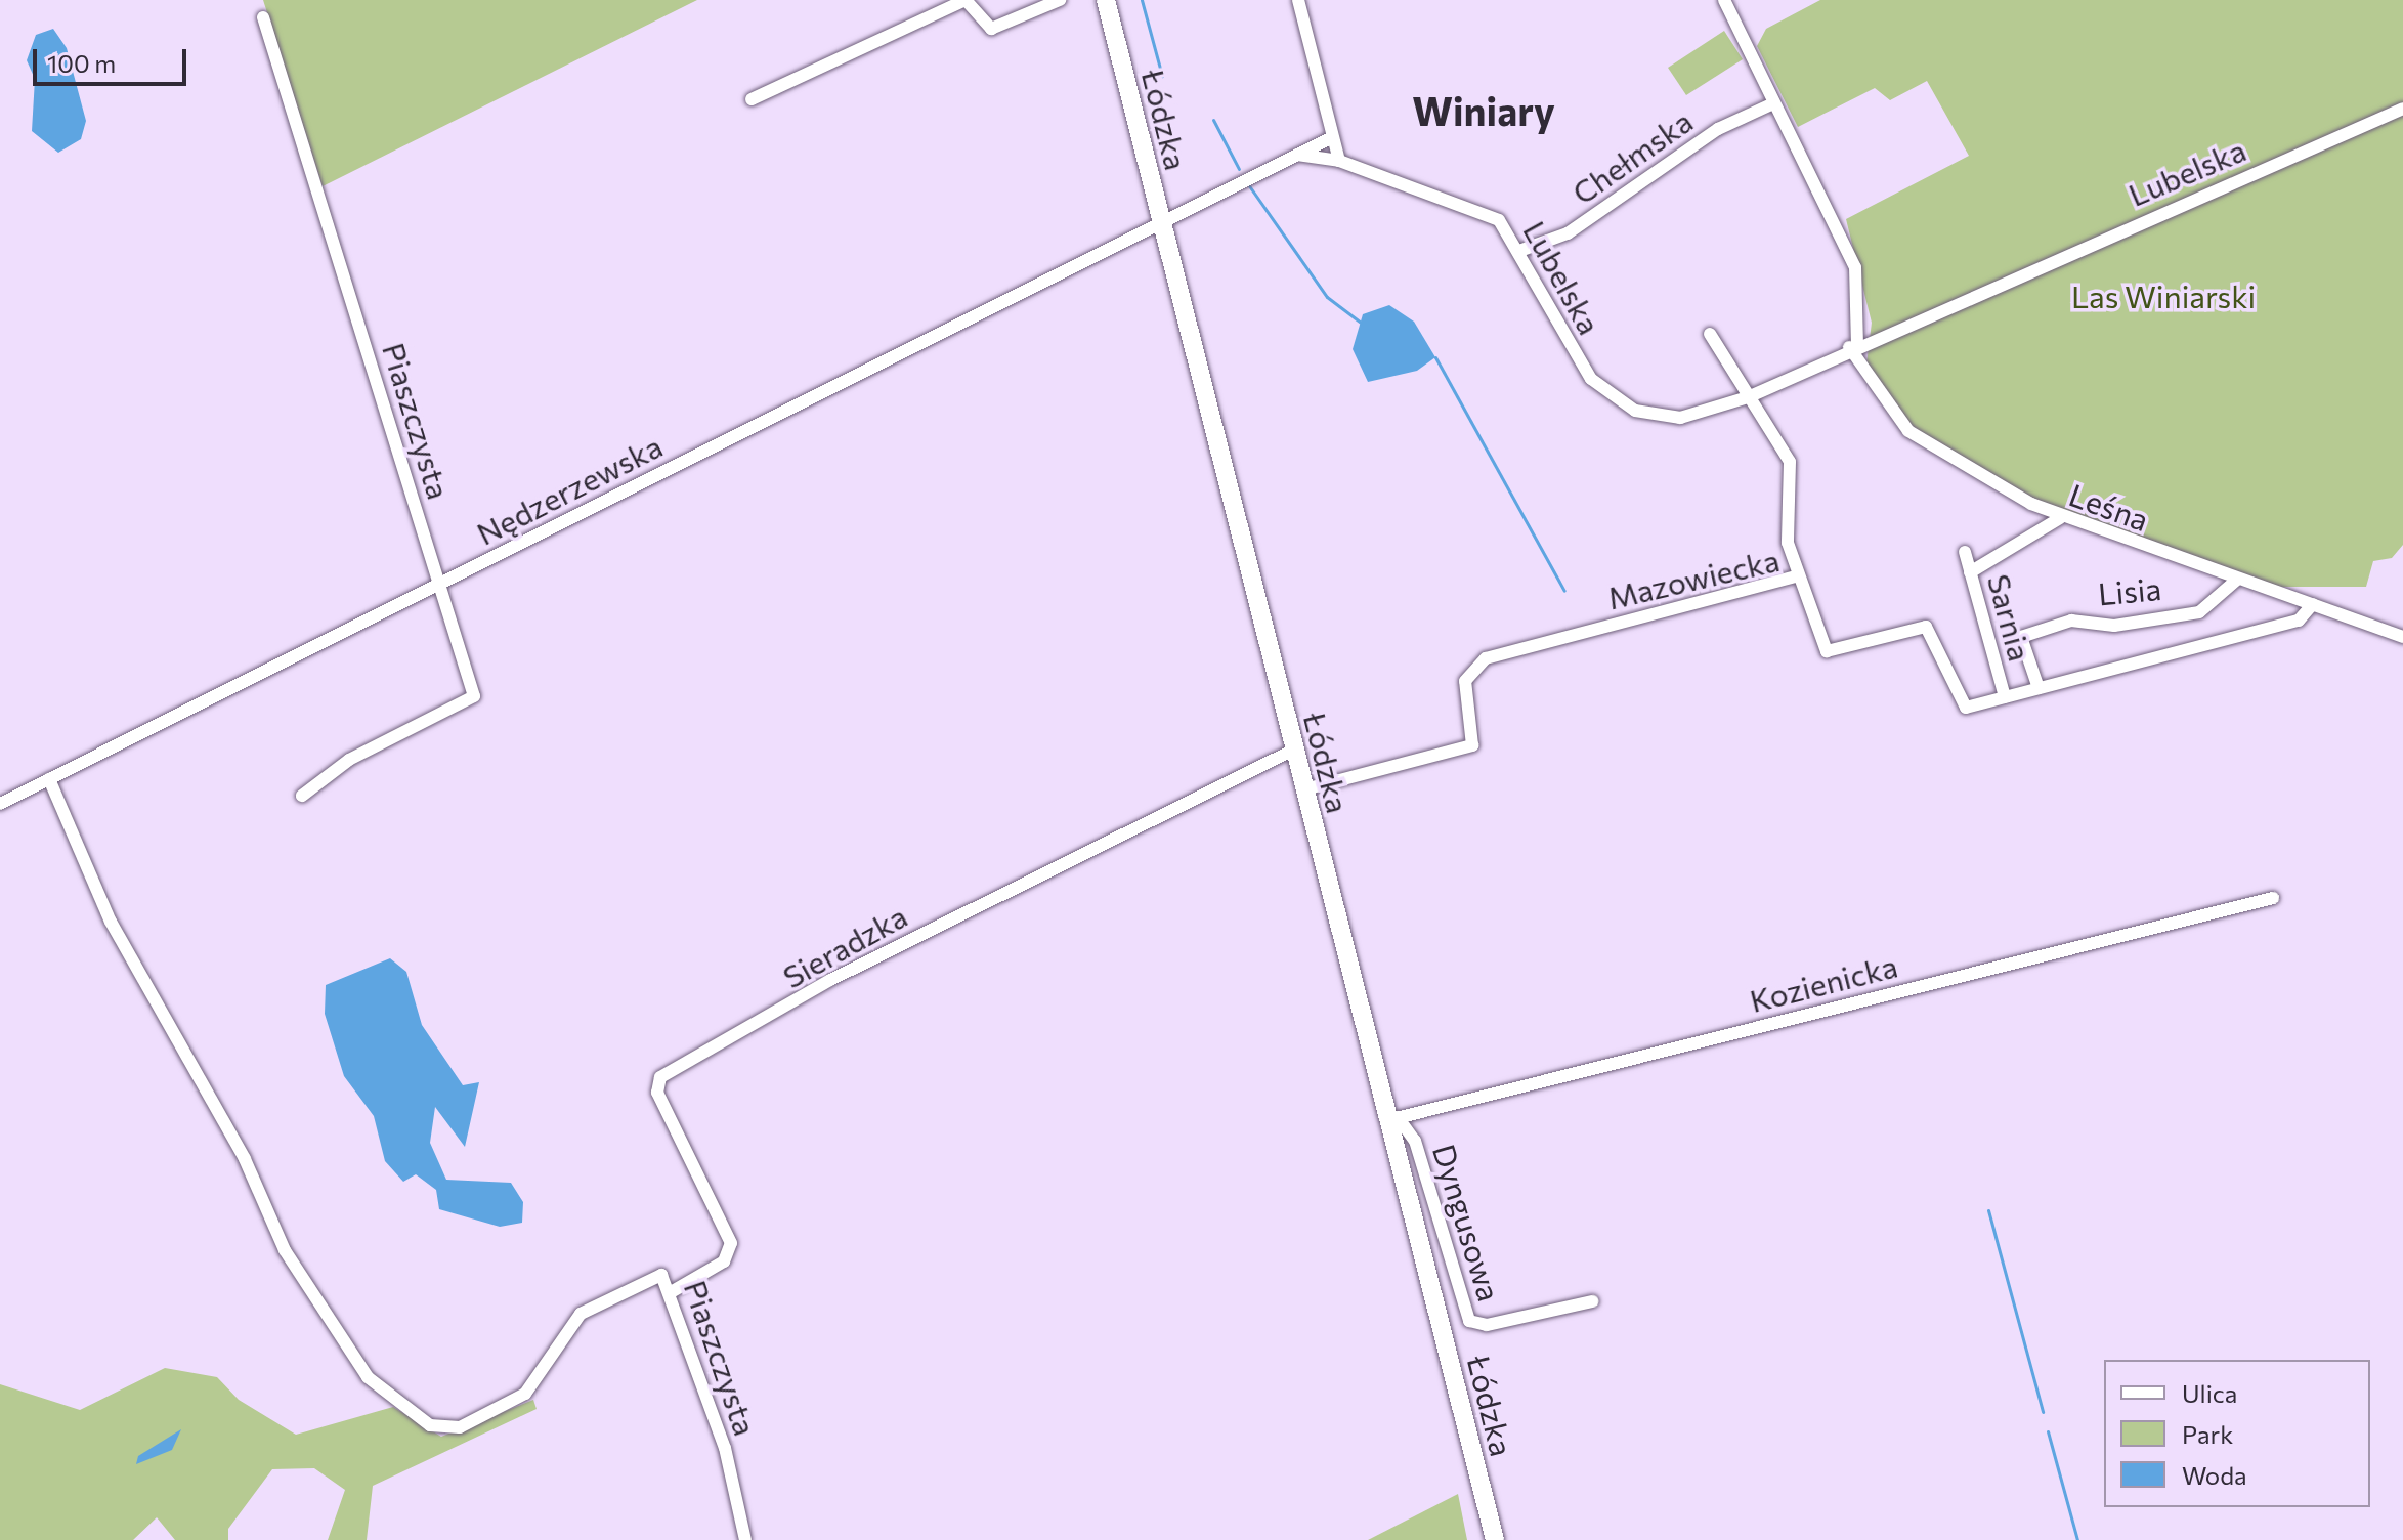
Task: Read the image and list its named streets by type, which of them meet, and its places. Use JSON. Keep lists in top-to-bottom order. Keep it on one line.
{"streets":{"main road":["Łódzka"],"street":["Chełmska","Lubelska","Piaszczysta","Nędzerzewska","Leśna","Mazowiecka","Lisia","Sarnia","Sieradzka","Kozienicka","Dyngusowa"]},"crossings":[["Łódzka","Nędzerzewska"],["Łódzka","Mazowiecka"],["Łódzka","Sieradzka"],["Łódzka","Kozienicka"],["Łódzka","Dyngusowa"],["Chełmska","Lubelska"],["Lubelska","Leśna"],["Piaszczysta","Nędzerzewska"],["Piaszczysta","Sieradzka"],["Leśna","Mazowiecka"],["Leśna","Lisia"],["Mazowiecka","Lisia"],["Mazowiecka","Sarnia"],["Kozienicka","Dyngusowa"]],"districts":["Winiary"],"parks":["Las Winiarski"],"legend":["Ulica","Park","Woda"],"scale_bar":"100 m"}
